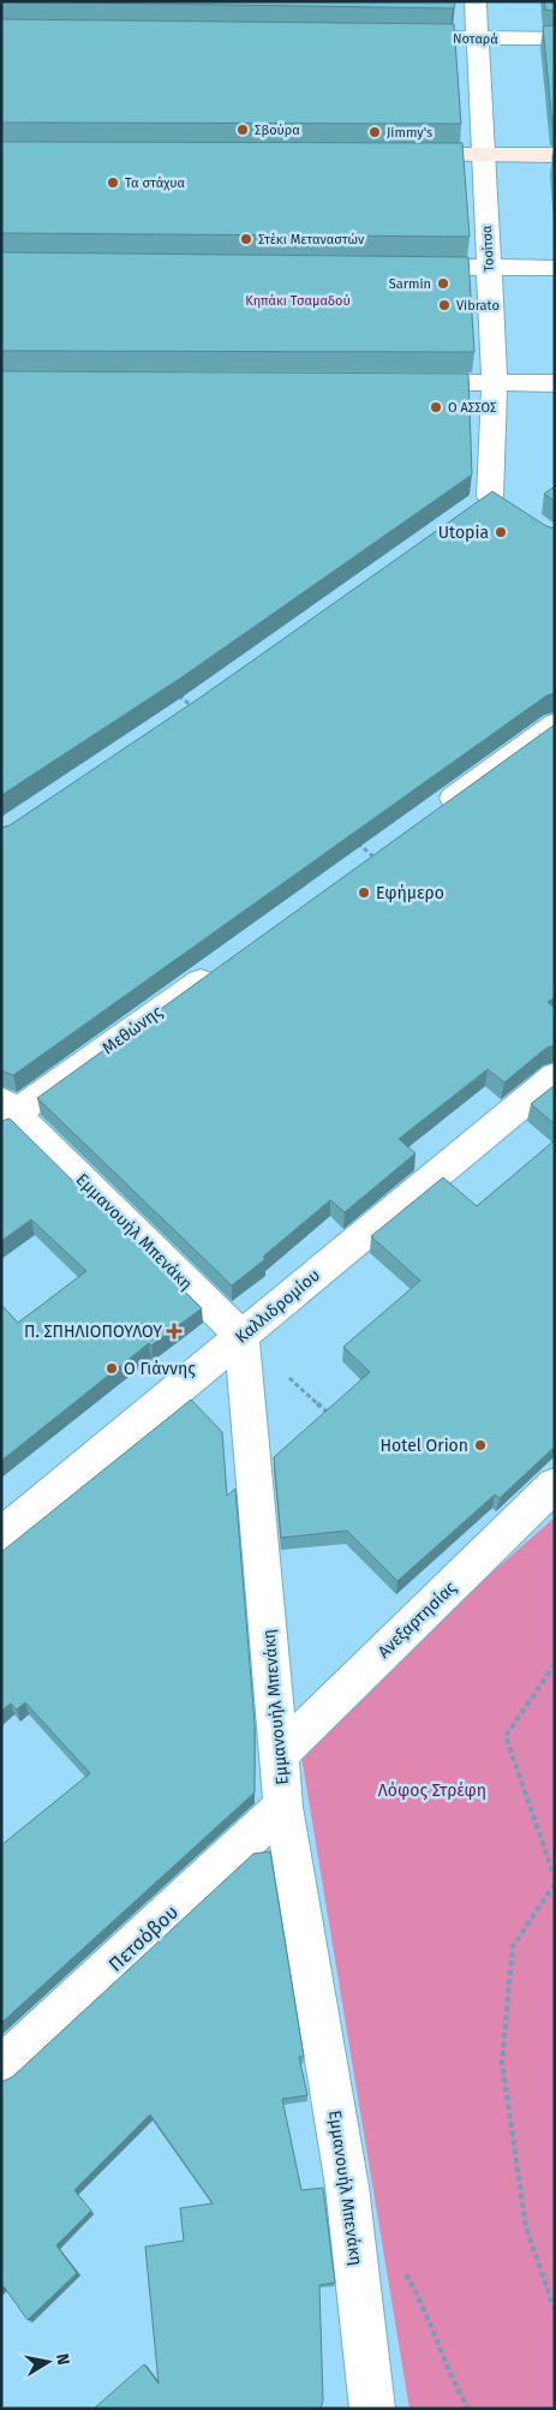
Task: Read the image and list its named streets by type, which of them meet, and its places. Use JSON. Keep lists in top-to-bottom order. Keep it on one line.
{"streets":{"street":["Νοταρά","Τοσίτσα","Μεθώνης","Εμμανουήλ Μπενάκη","Καλλιδρομίου","Ανεξαρτησίας","Πετσόβου"]},"crossings":[["Νοταρά","Τοσίτσα"],["Μεθώνης","Εμμανουήλ Μπενάκη"],["Εμμανουήλ Μπενάκη","Καλλιδρομίου"],["Εμμανουήλ Μπενάκη","Ανεξαρτησίας"],["Εμμανουήλ Μπενάκη","Πετσόβου"]],"parks":["Κηπάκι Τσαμαδού","Λόφος Στρέφη"],"places":{"other":["Σβούρα","Jimmy's","Τα στάχυα","Στέκι Μεταναστών","Sarmin","Vibrato","Ο ΑΣΣΟΣ","Utopia","Εφήμερο","Ο Γιάννης","Hotel Orion"],"health":["Π. ΣΠΗΛΙΟΠΟΥΛΟΥ"]},"north":"right"}
